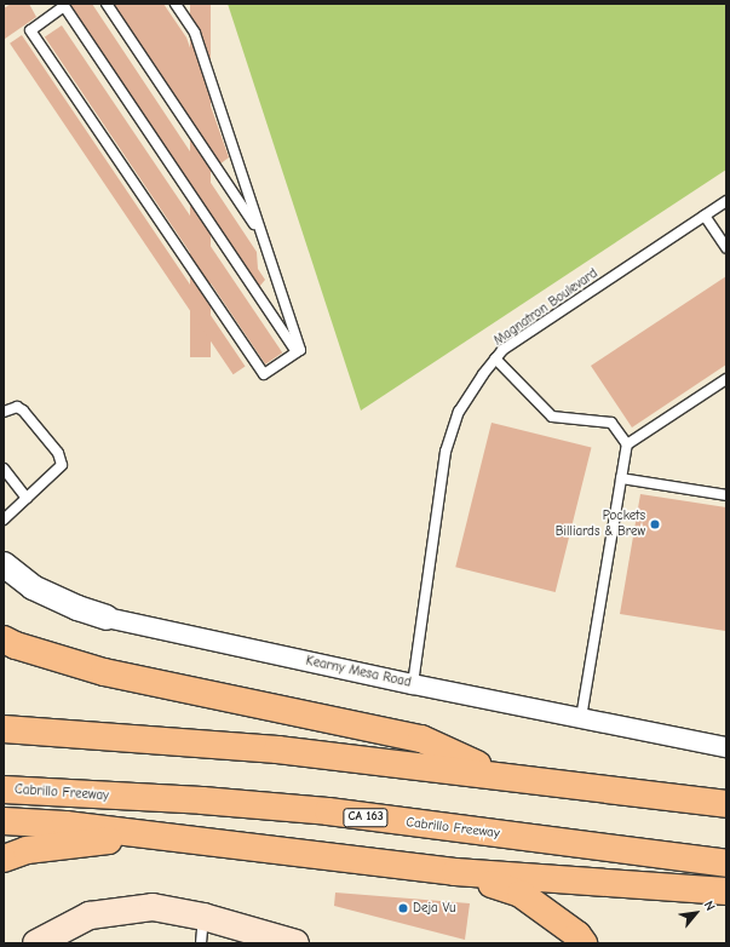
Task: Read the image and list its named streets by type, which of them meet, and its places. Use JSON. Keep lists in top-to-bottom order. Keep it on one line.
{"streets":{"highway":["Cabrillo Freeway","CA 163"],"street":["Kearny Mesa Road"],"lane":["Magnatron Boulevard"]},"crossings":[["Magnatron Boulevard","Kearny Mesa Road"]],"places":["Pockets Billiards & Brew","Deja Vu"],"north":"top right"}
